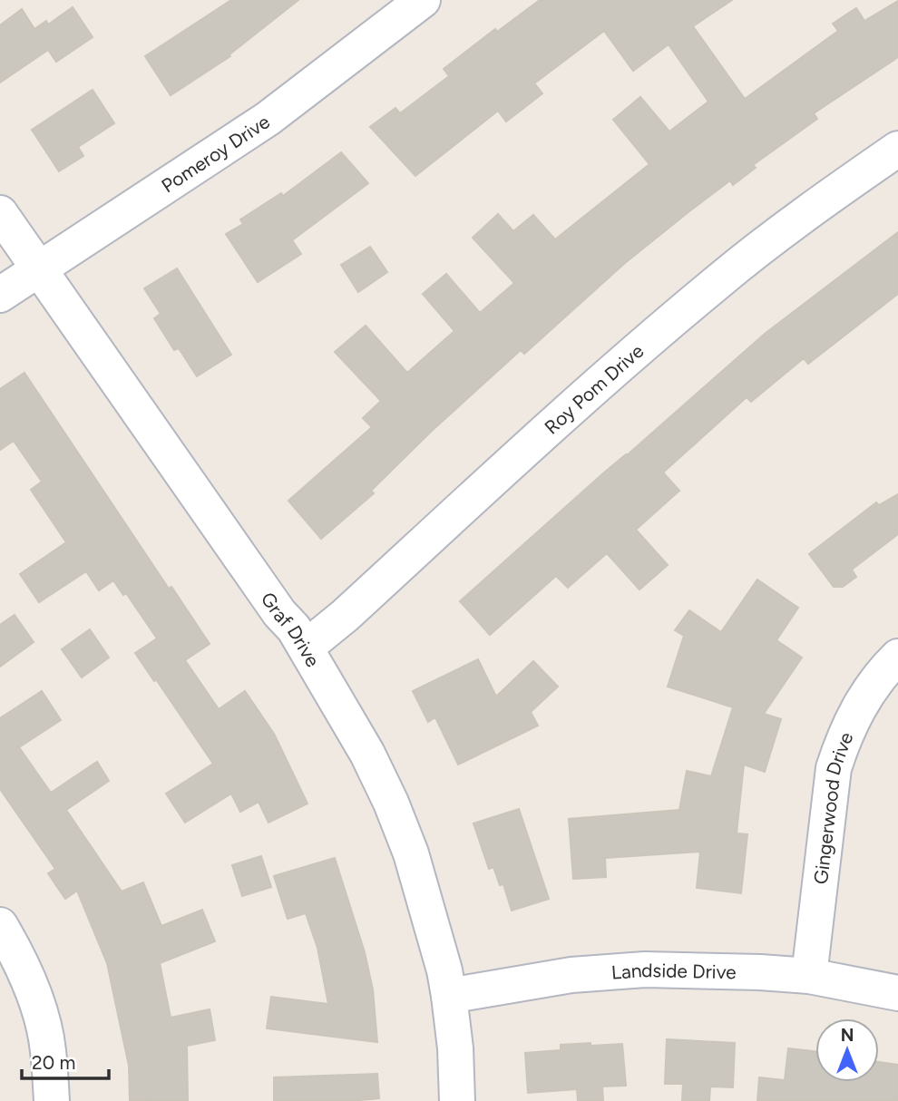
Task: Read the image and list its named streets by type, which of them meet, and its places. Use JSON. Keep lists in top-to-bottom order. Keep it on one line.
{"streets":{"street":["Pomeroy Drive","Roy Pom Drive","Graf Drive","Gingerwood Drive","Landside Drive"]},"crossings":[["Pomeroy Drive","Graf Drive"],["Roy Pom Drive","Graf Drive"],["Graf Drive","Landside Drive"],["Gingerwood Drive","Landside Drive"]],"scale_bar":"20 m","north":"top"}
